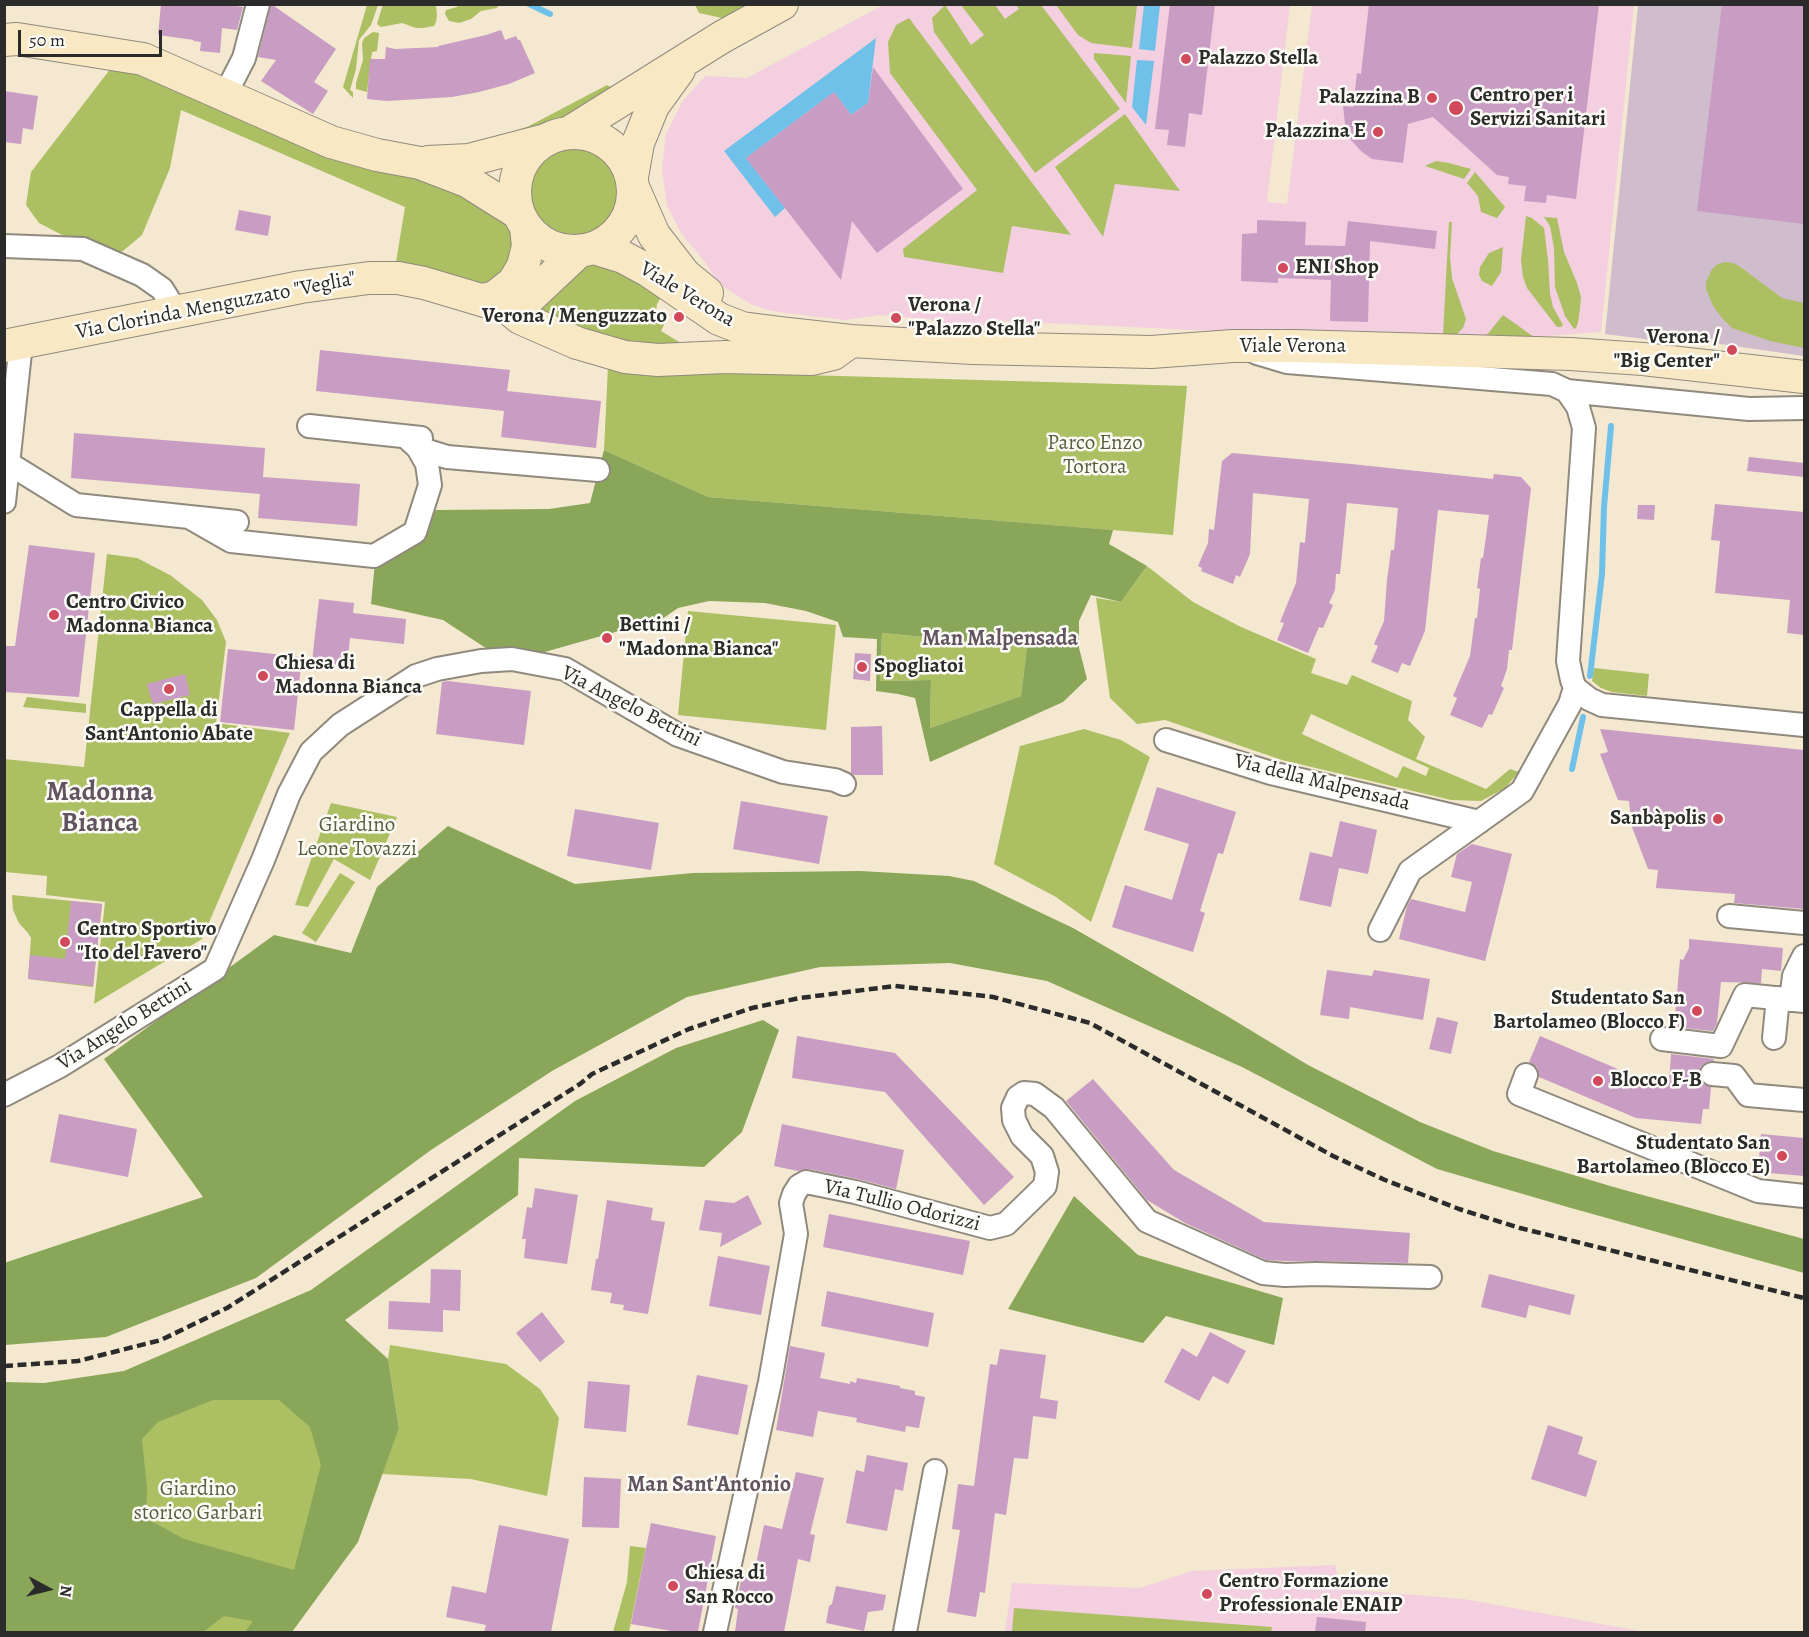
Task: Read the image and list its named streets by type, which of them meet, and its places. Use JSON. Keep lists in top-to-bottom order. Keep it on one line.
{"streets":{"main road":["Viale Verona","Via Clorinda Menguzzato \"Veglia\""],"street":["Via Angelo Bettini","Via della Malpensada","Via Tullio Odorizzi"]},"crossings":[["Viale Verona","Via Clorinda Menguzzato \"Veglia\""]],"districts":["Man Malpensada","Madonna Bianca","Man Sant'Antonio"],"parks":["Parco Enzo Tortora","Giardino Leone Tovazzi","Giardino storico Garbari"],"places":["Palazzo Stella","Palazzina B","Centro per i Servizi Sanitari","Palazzina E","ENI Shop","Verona / Menguzzato","Verona / \"Palazzo Stella\"","Verona / \"Big Center\"","Centro Civico Madonna Bianca","Bettini / \"Madonna Bianca\"","Spogliatoi","Chiesa di Madonna Bianca","Cappella di Sant'Antonio Abate","Sanbàpolis","Centro Sportivo \"Ito del Favero\"","Studentato San Bartolameo (Blocco F)","Blocco F-B","Studentato San Bartolameo (Blocco E)","Chiesa di San Rocco","Centro Formazione Professionale ENAIP"],"scale_bar":"50 m","north":"right"}
